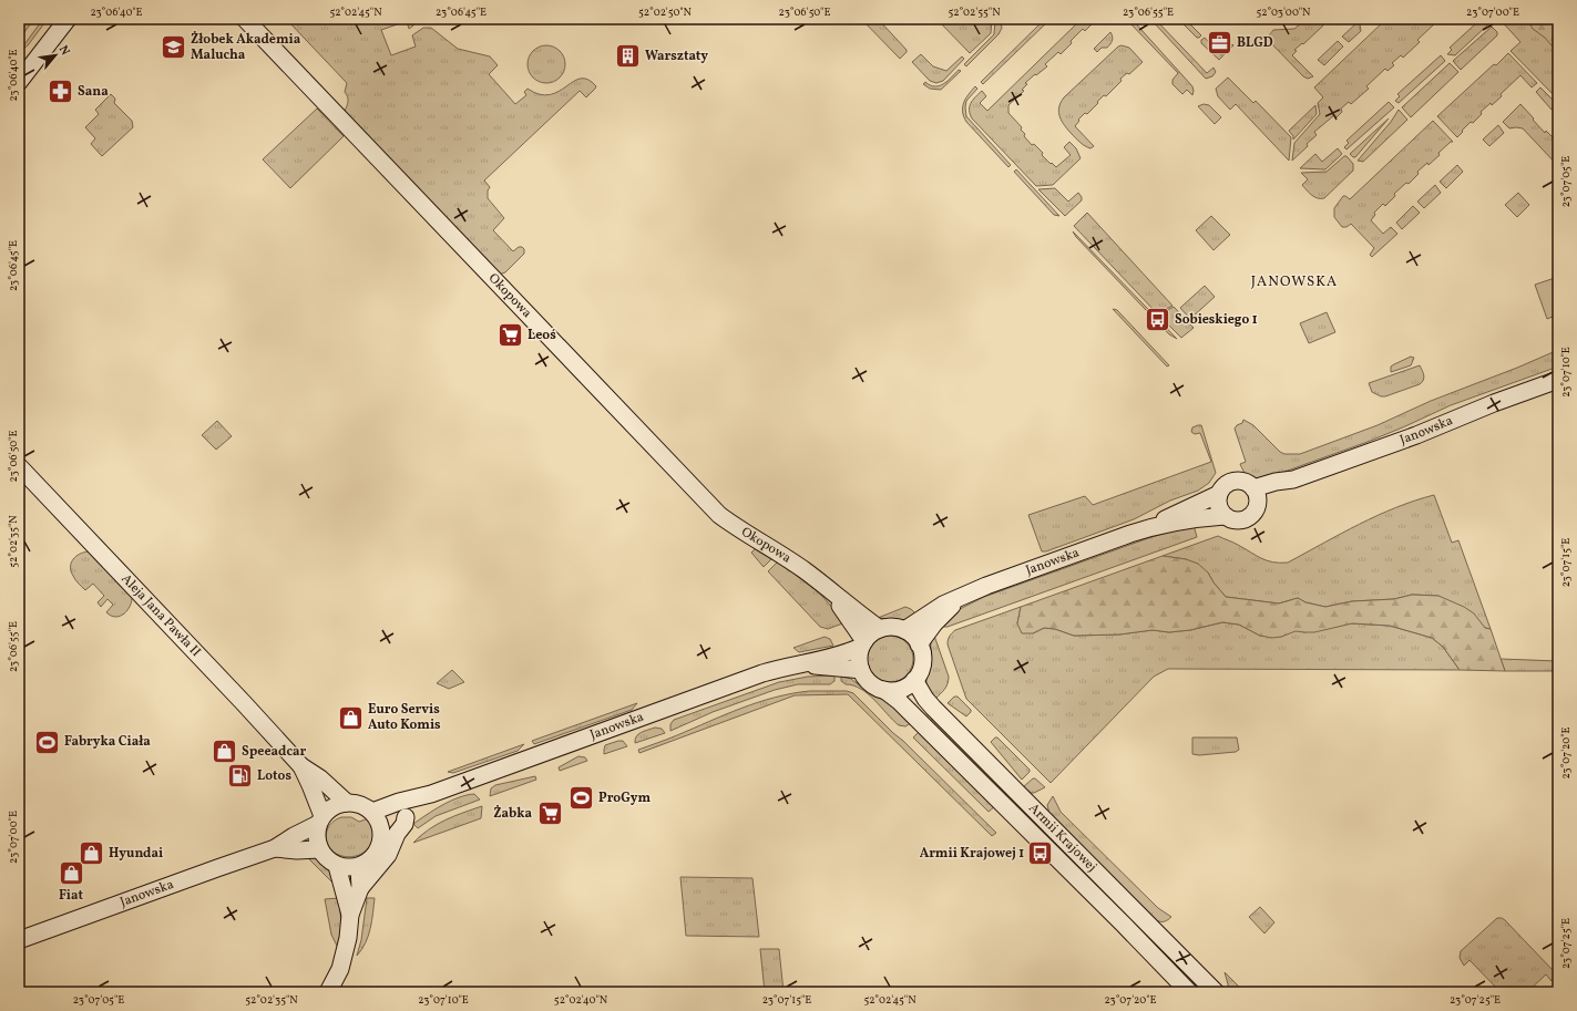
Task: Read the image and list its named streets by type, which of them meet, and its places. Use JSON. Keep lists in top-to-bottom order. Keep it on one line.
{"streets":{"street":["Okopowa","Janowska","Aleja Jana Pawła II","Armii Krajowej"]},"crossings":[["Okopowa","Janowska"],["Okopowa","Armii Krajowej"],["Janowska","Aleja Jana Pawła II"],["Janowska","Armii Krajowej"]],"districts":["JANOWSKA"],"places":{"office":["BLGD"],"school or university":["Żłobek Akademia Malucha"],"building":["Warsztaty"],"pharmacy":["Sana"],"bus stop":["Sobieskiego 1","Armii Krajowej 1"],"supermarket":["Leoś","Żabka"],"shop":["Euro Servis Auto Komis","Speeadcar","Hyundai","Fiat"],"sports":["Fabryka Ciała","ProGym"],"fuel station":["Lotos"]},"north":"top right","coordinates":["23°06'40\"E","52°02'45\"N","23°06'45\"E","52°02'50\"N","23°06'50\"E","52°02'55\"N","23°06'55\"E","52°03'00\"N","23°07'00\"E","23°07'05\"E","23°07'10\"E","52°02'35\"N","23°07'15\"E","23°07'20\"E","23°07'25\"E","52°02'40\"N"]}
